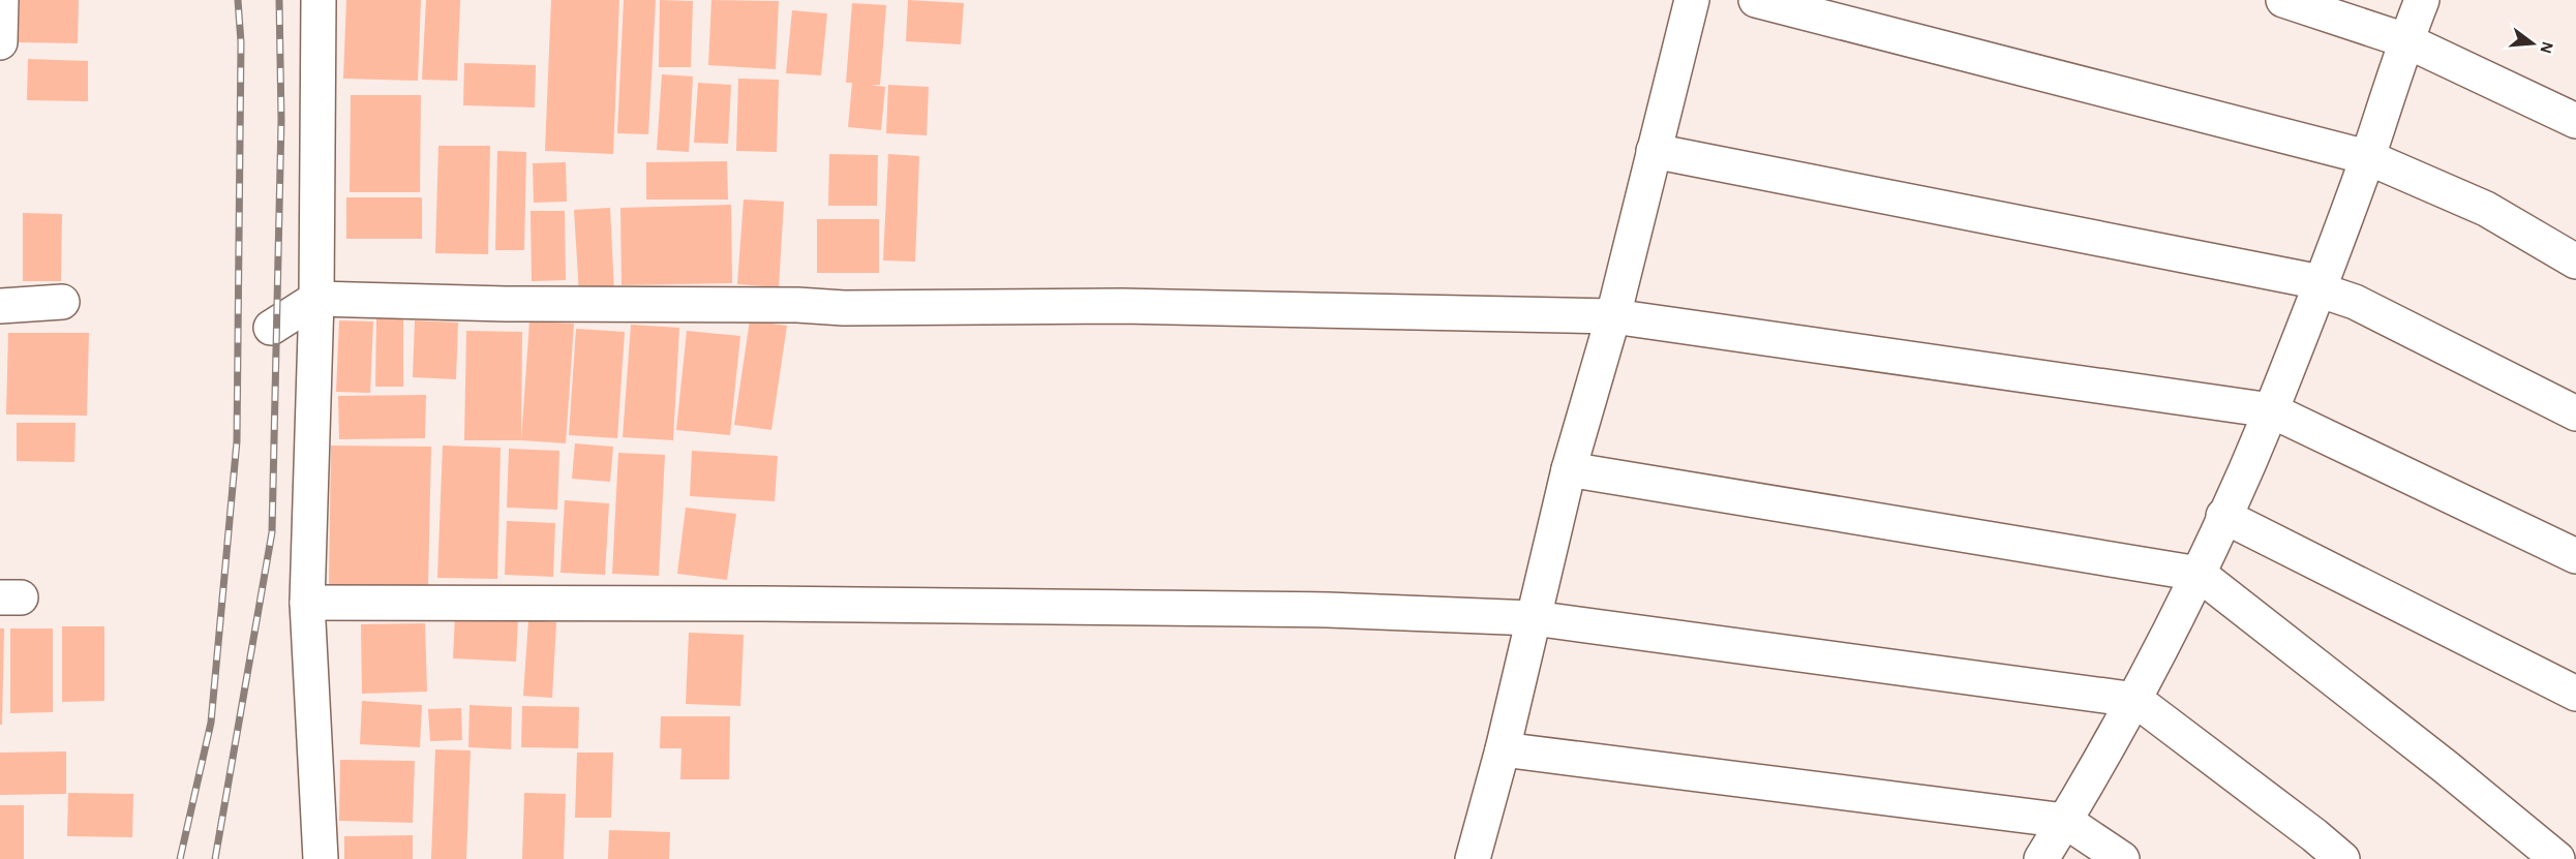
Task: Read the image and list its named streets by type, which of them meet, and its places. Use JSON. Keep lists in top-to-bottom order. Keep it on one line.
{"north":"right"}
